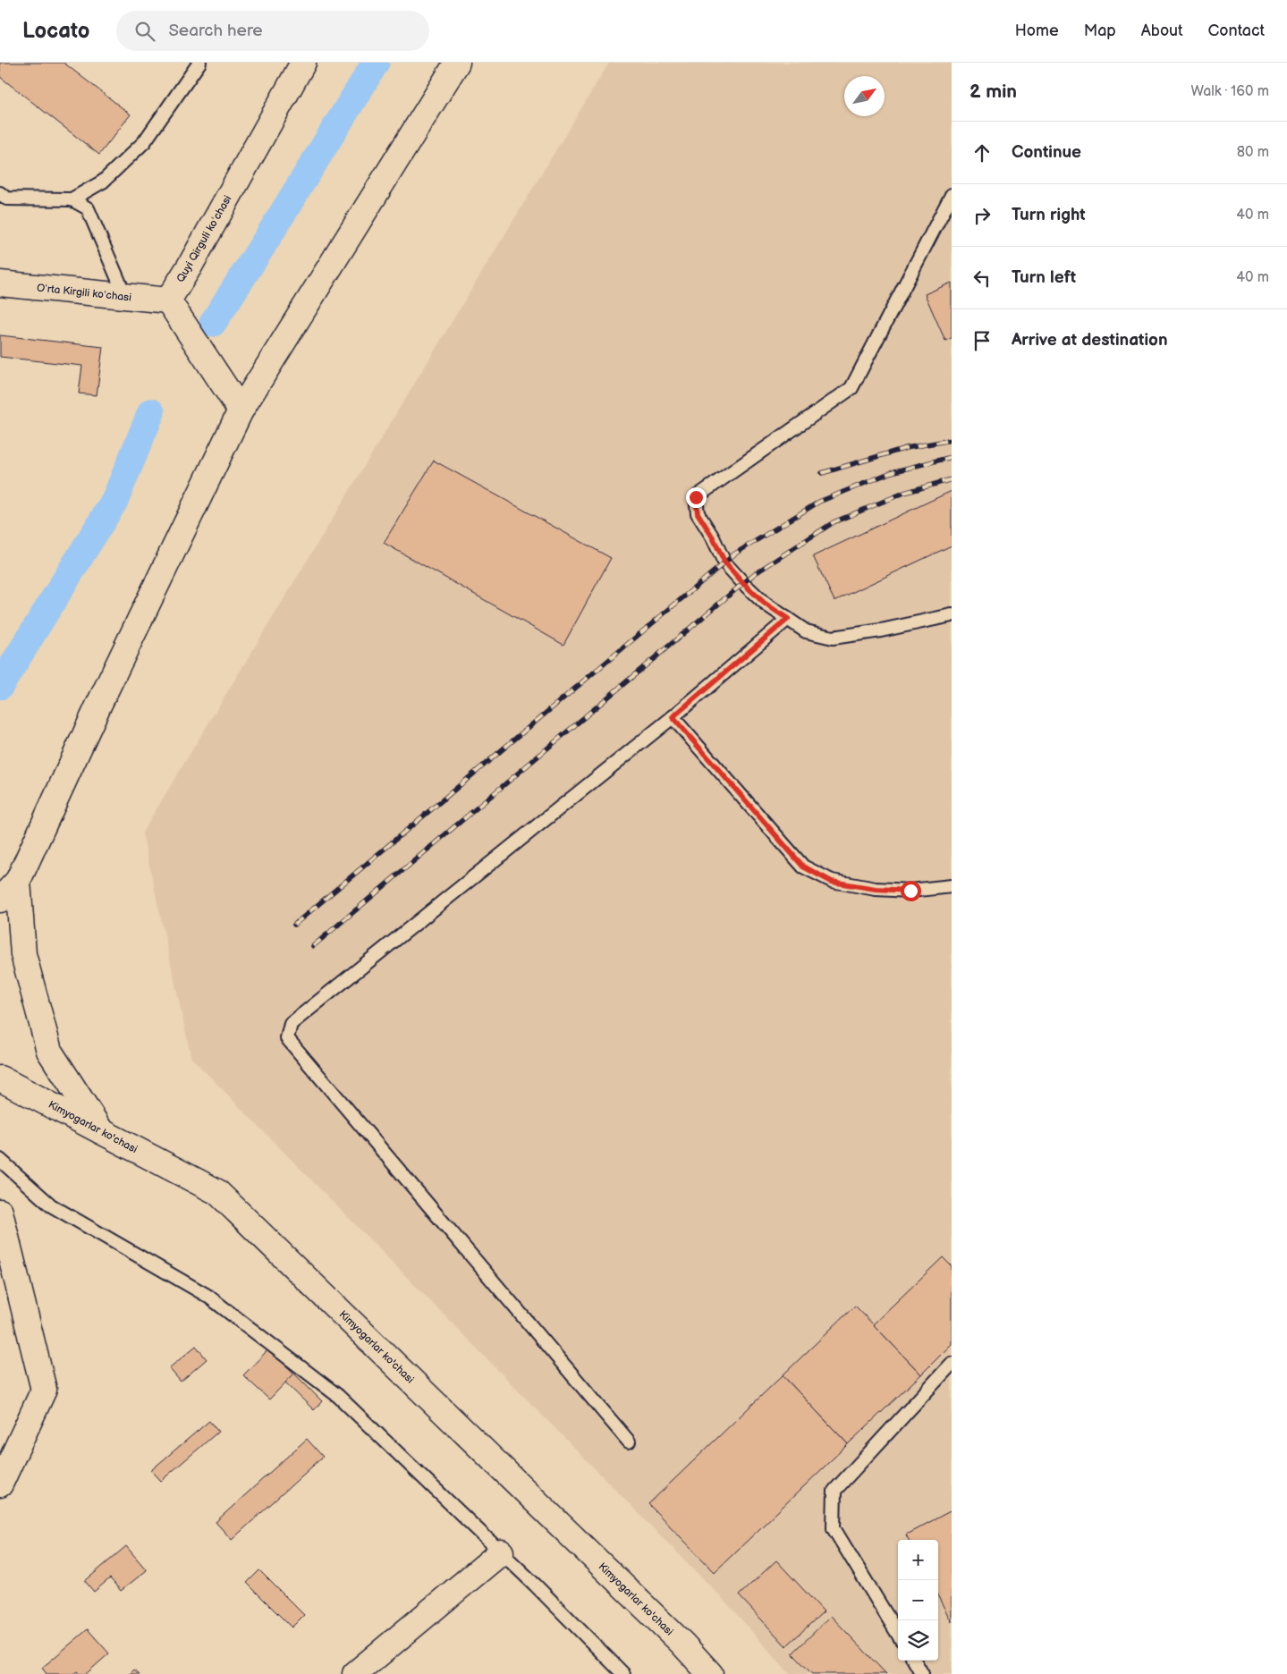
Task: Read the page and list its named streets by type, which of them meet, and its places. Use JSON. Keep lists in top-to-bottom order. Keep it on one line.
{"streets":{"street":["Quyi Qirguli koʻchasi","Oʻrta Kirgili koʻchasi","Kimyogarlar ko'chasi"]},"crossings":[["Quyi Qirguli koʻchasi","Oʻrta Kirgili koʻchasi"]],"north":"top right","page":{"header":"Locato","search":"Search here","nav":["Home","Map","About","Contact"],"heading":["2 min","Walk · 160 m"],"list":[["Continue","80 m"],["Turn right","40 m"],["Turn left","40 m"],"Arrive at destination"],"map_buttons":["+","−"]}}
